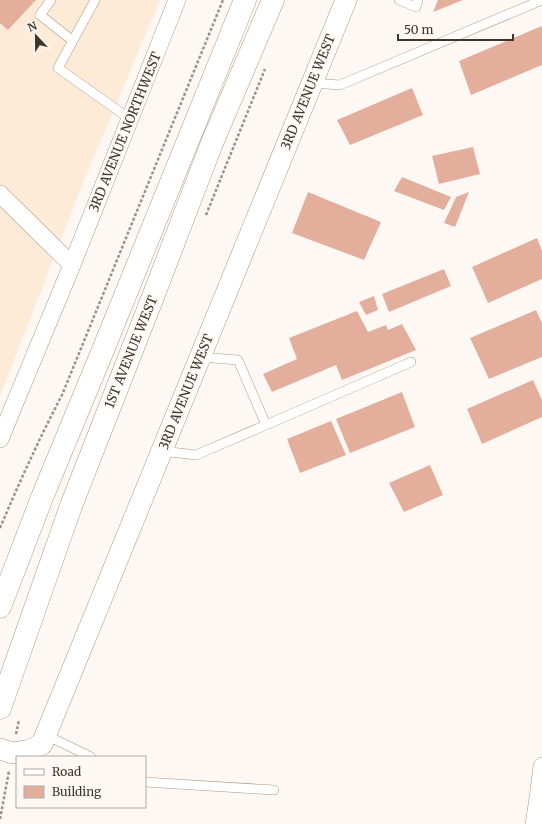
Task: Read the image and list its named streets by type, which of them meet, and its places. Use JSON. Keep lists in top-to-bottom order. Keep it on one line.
{"streets":{"main road":["1ST AVENUE WEST"],"street":["3RD AVENUE WEST","3RD AVENUE NORTHWEST"]},"legend":["Road","Building"],"scale_bar":"50 m","north":"top"}
